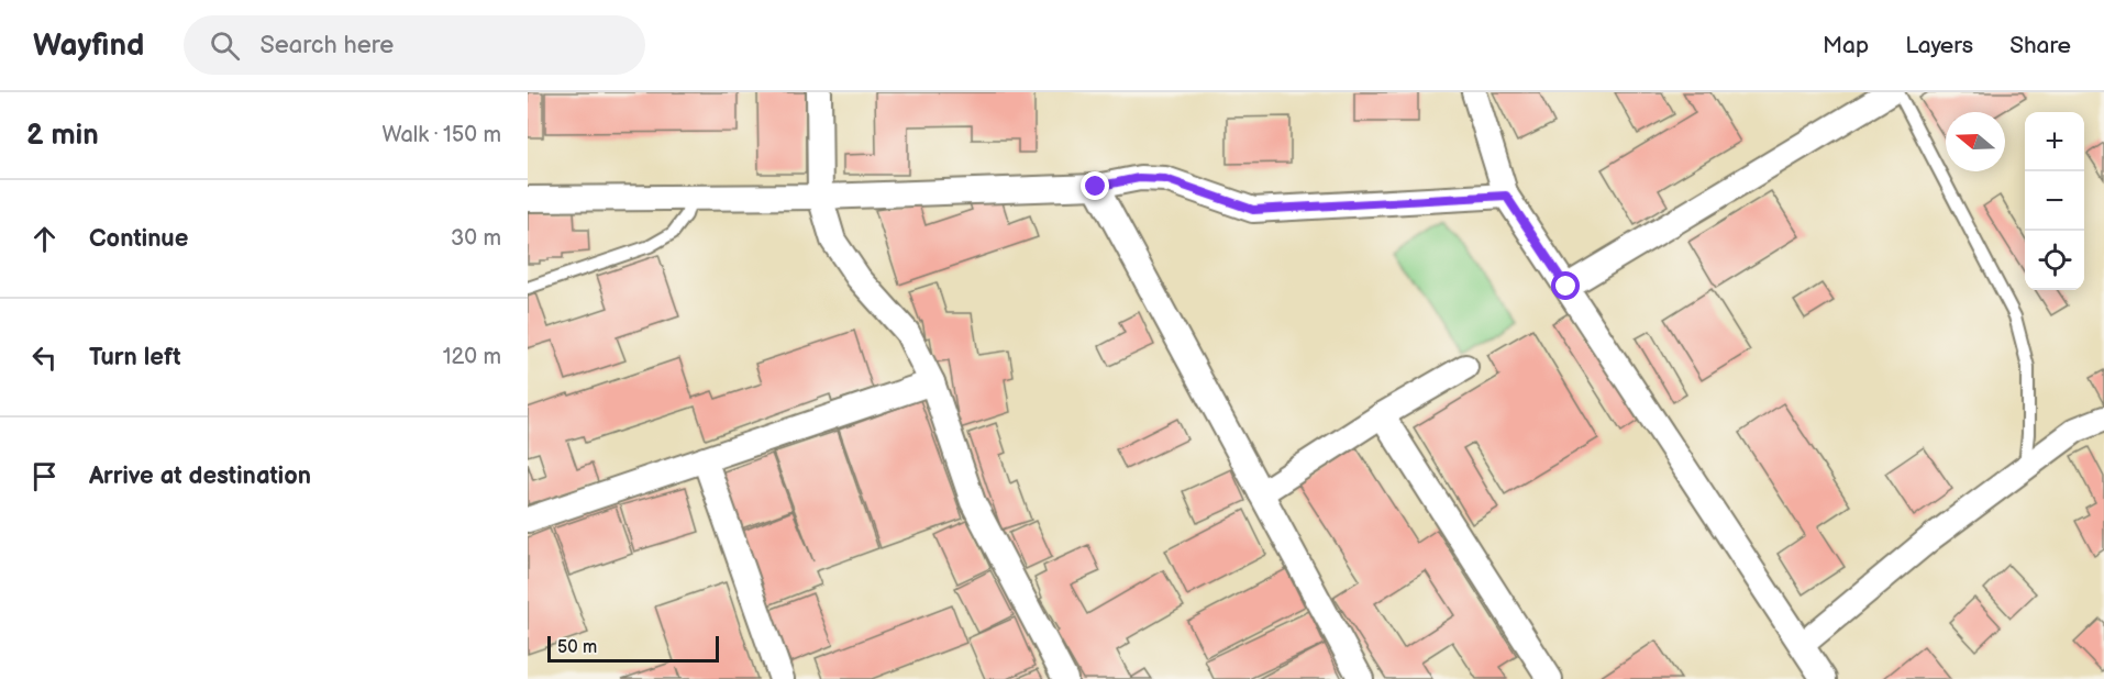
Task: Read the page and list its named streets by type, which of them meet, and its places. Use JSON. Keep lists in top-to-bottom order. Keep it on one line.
{"scale_bar":"50 m","north":"left","page":{"header":"Wayfind","search":"Search here","nav":["Map","Layers","Share"],"heading":["2 min","Walk · 150 m"],"map_buttons":["+","−"],"list":[["Continue","30 m"],["Turn left","120 m"],"Arrive at destination"],"scale":"50 m"}}
